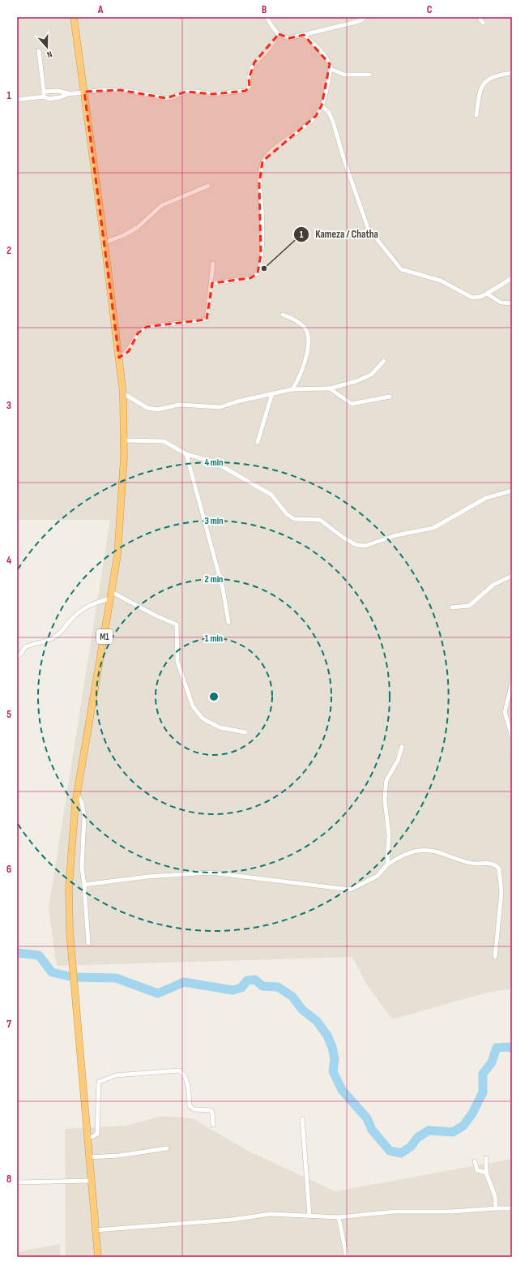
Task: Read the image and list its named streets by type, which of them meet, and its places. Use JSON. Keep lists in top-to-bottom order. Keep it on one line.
{"streets":{"highway":["M1"]},"places":["Kameza / Chatha"],"north":"bottom","grid":{"columns":["A","B","C"],"rows":["1","2","3","4","5","6","7","8"]},"rings":["4 min","3 min","2 min","1 min"]}
